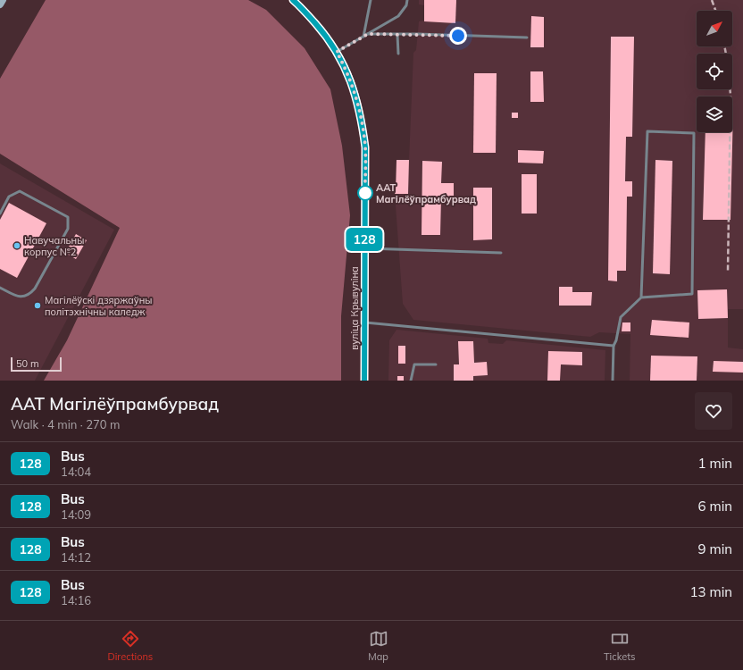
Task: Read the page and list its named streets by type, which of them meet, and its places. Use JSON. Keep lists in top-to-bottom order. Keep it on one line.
{"streets":{"main road":["вуліца Крывуліна"]},"places":["ААТ Магілёўпрамбурвад","Навучальны корпус №2","Магілёўскі дзяржаўны політэхнічны каледж"],"lines":["bus line 128"],"scale_bar":"50 m","north":"top right","page":{"on_map":"128","scale":"50 m","heading":["ААТ Магілёўпрамбурвад","Walk · 4 min · 270 m"],"list":[{"mark":"128","name":"Bus","note":"14:04","value":"1 min"},{"mark":"128","name":"Bus","note":"14:09","value":"6 min"},{"mark":"128","name":"Bus","note":"14:12","value":"9 min"},{"mark":"128","name":"Bus","note":"14:16","value":"13 min"}],"tabs":["Directions","Map","Tickets"]}}
